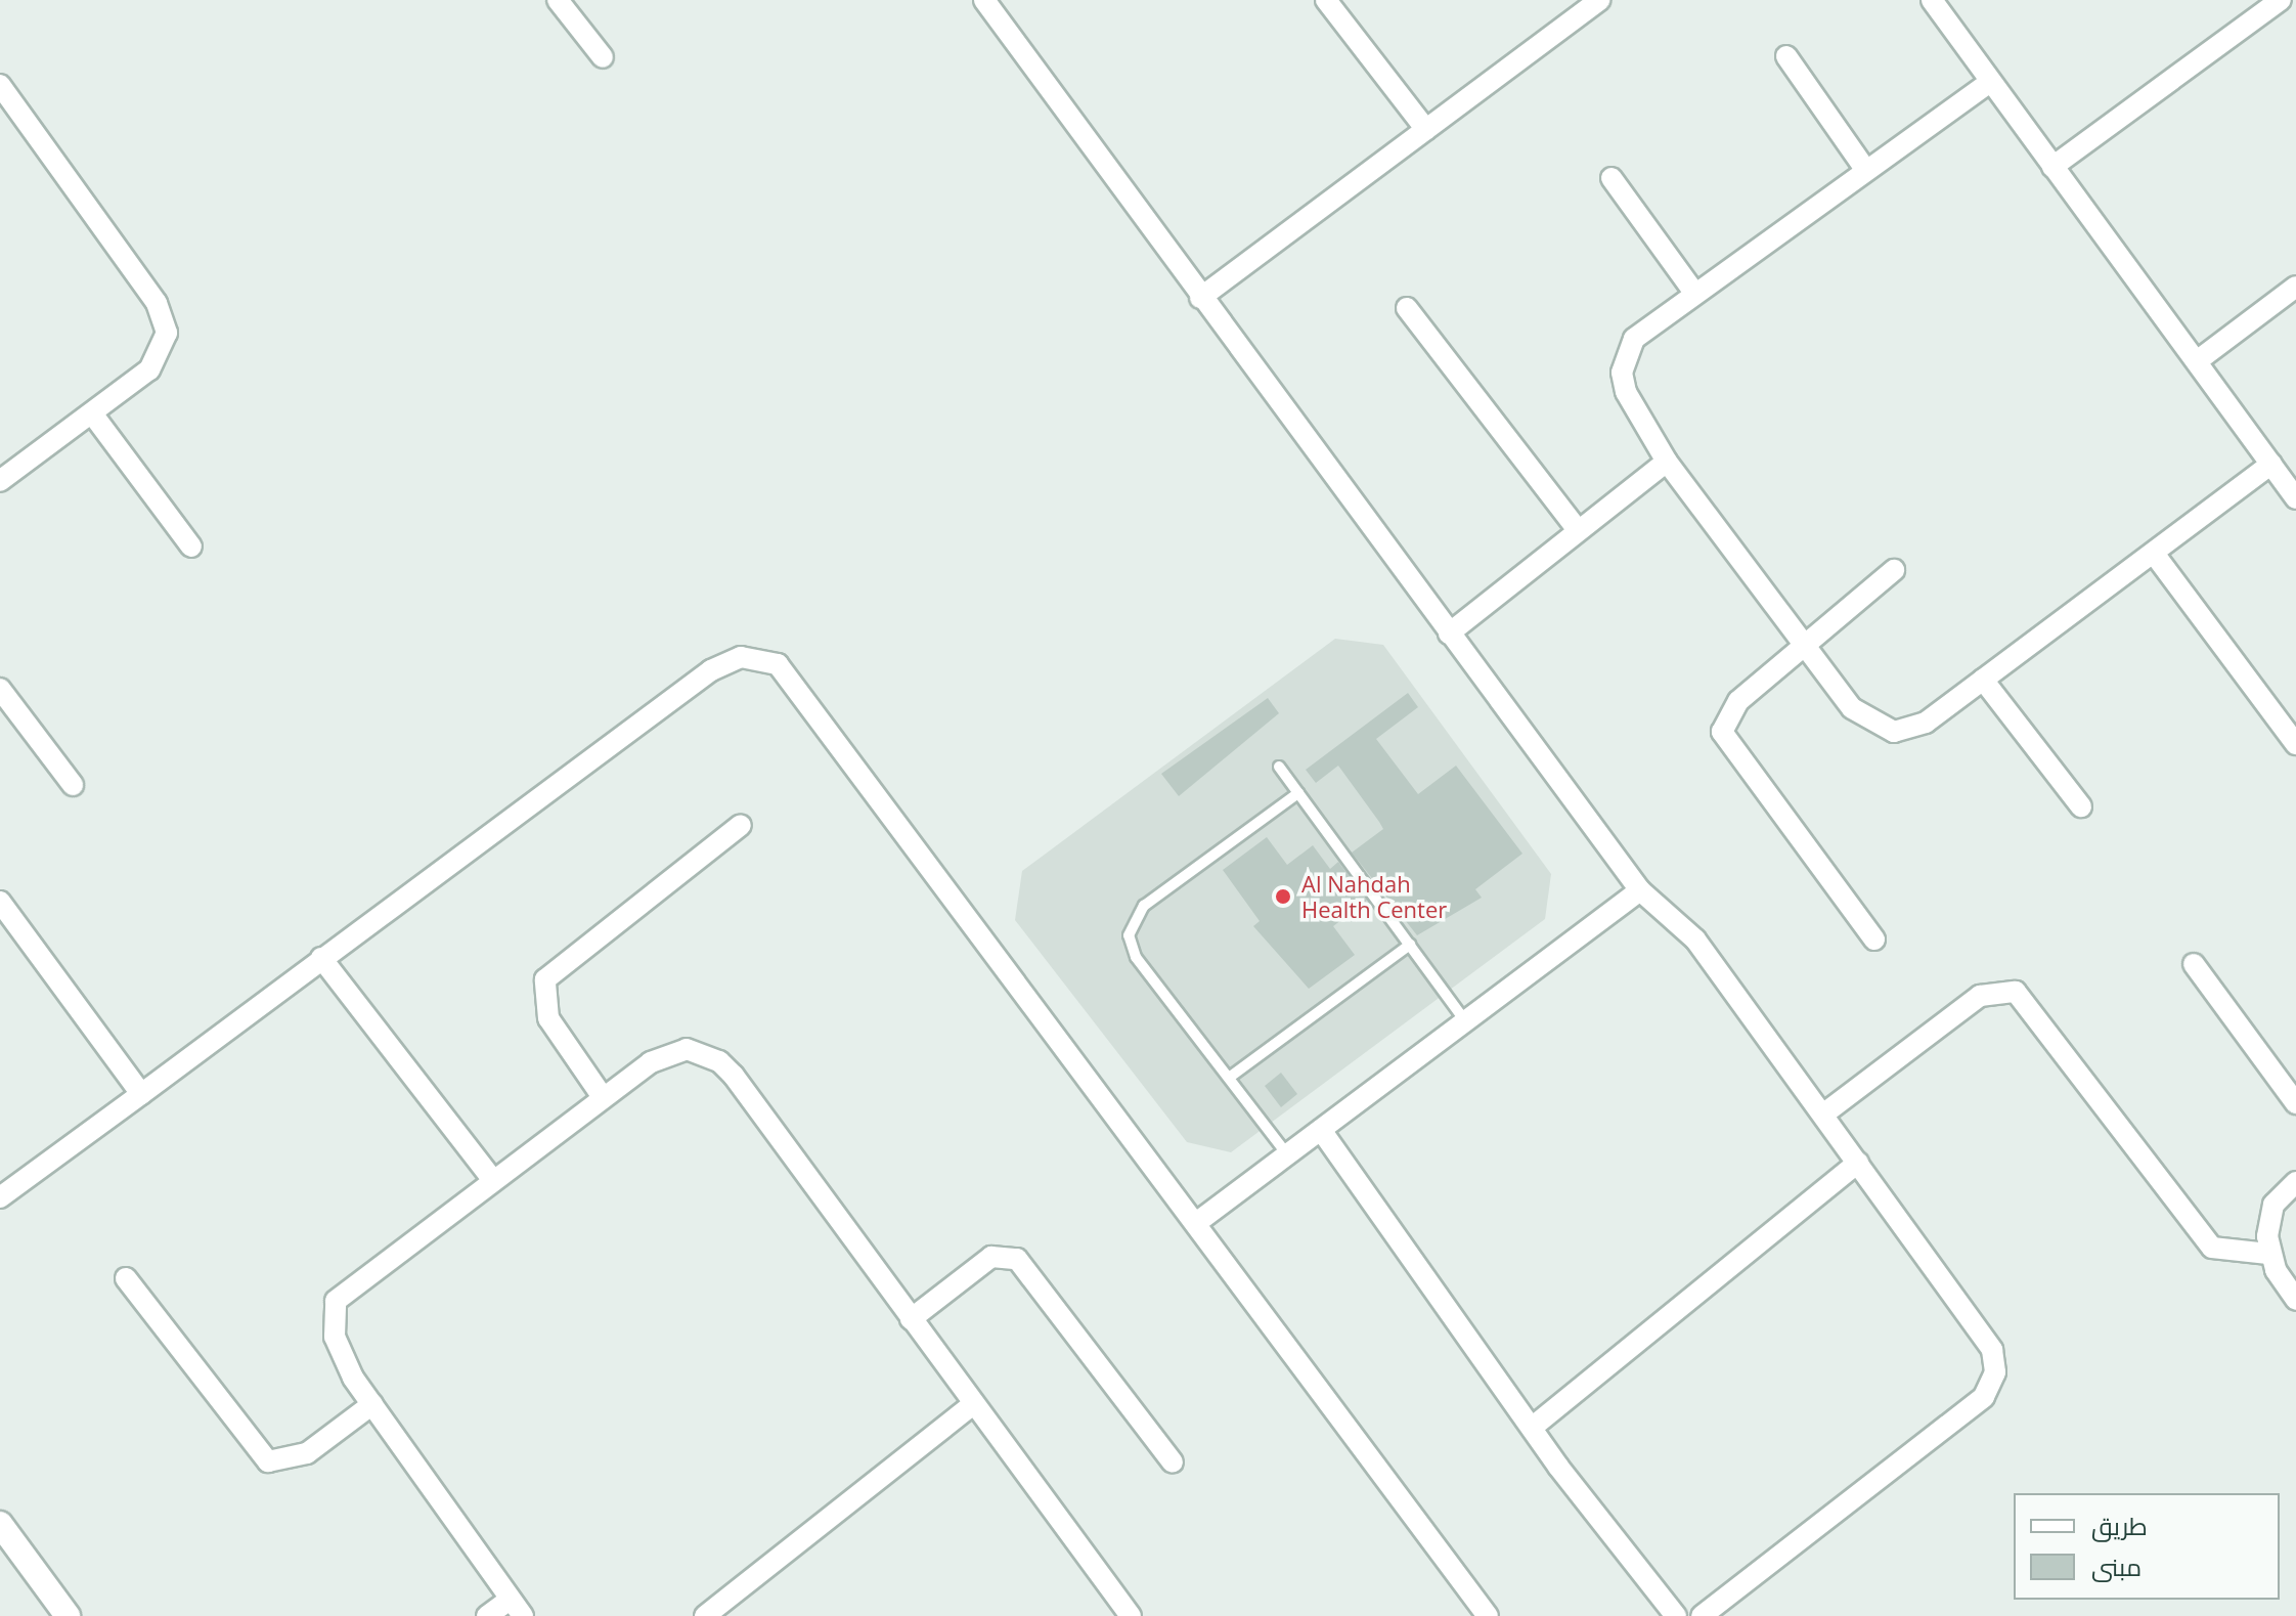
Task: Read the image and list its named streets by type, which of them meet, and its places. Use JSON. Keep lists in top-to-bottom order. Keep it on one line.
{"places":["Al Nahdah Health Center"],"legend":["طريق","مبنى"]}
